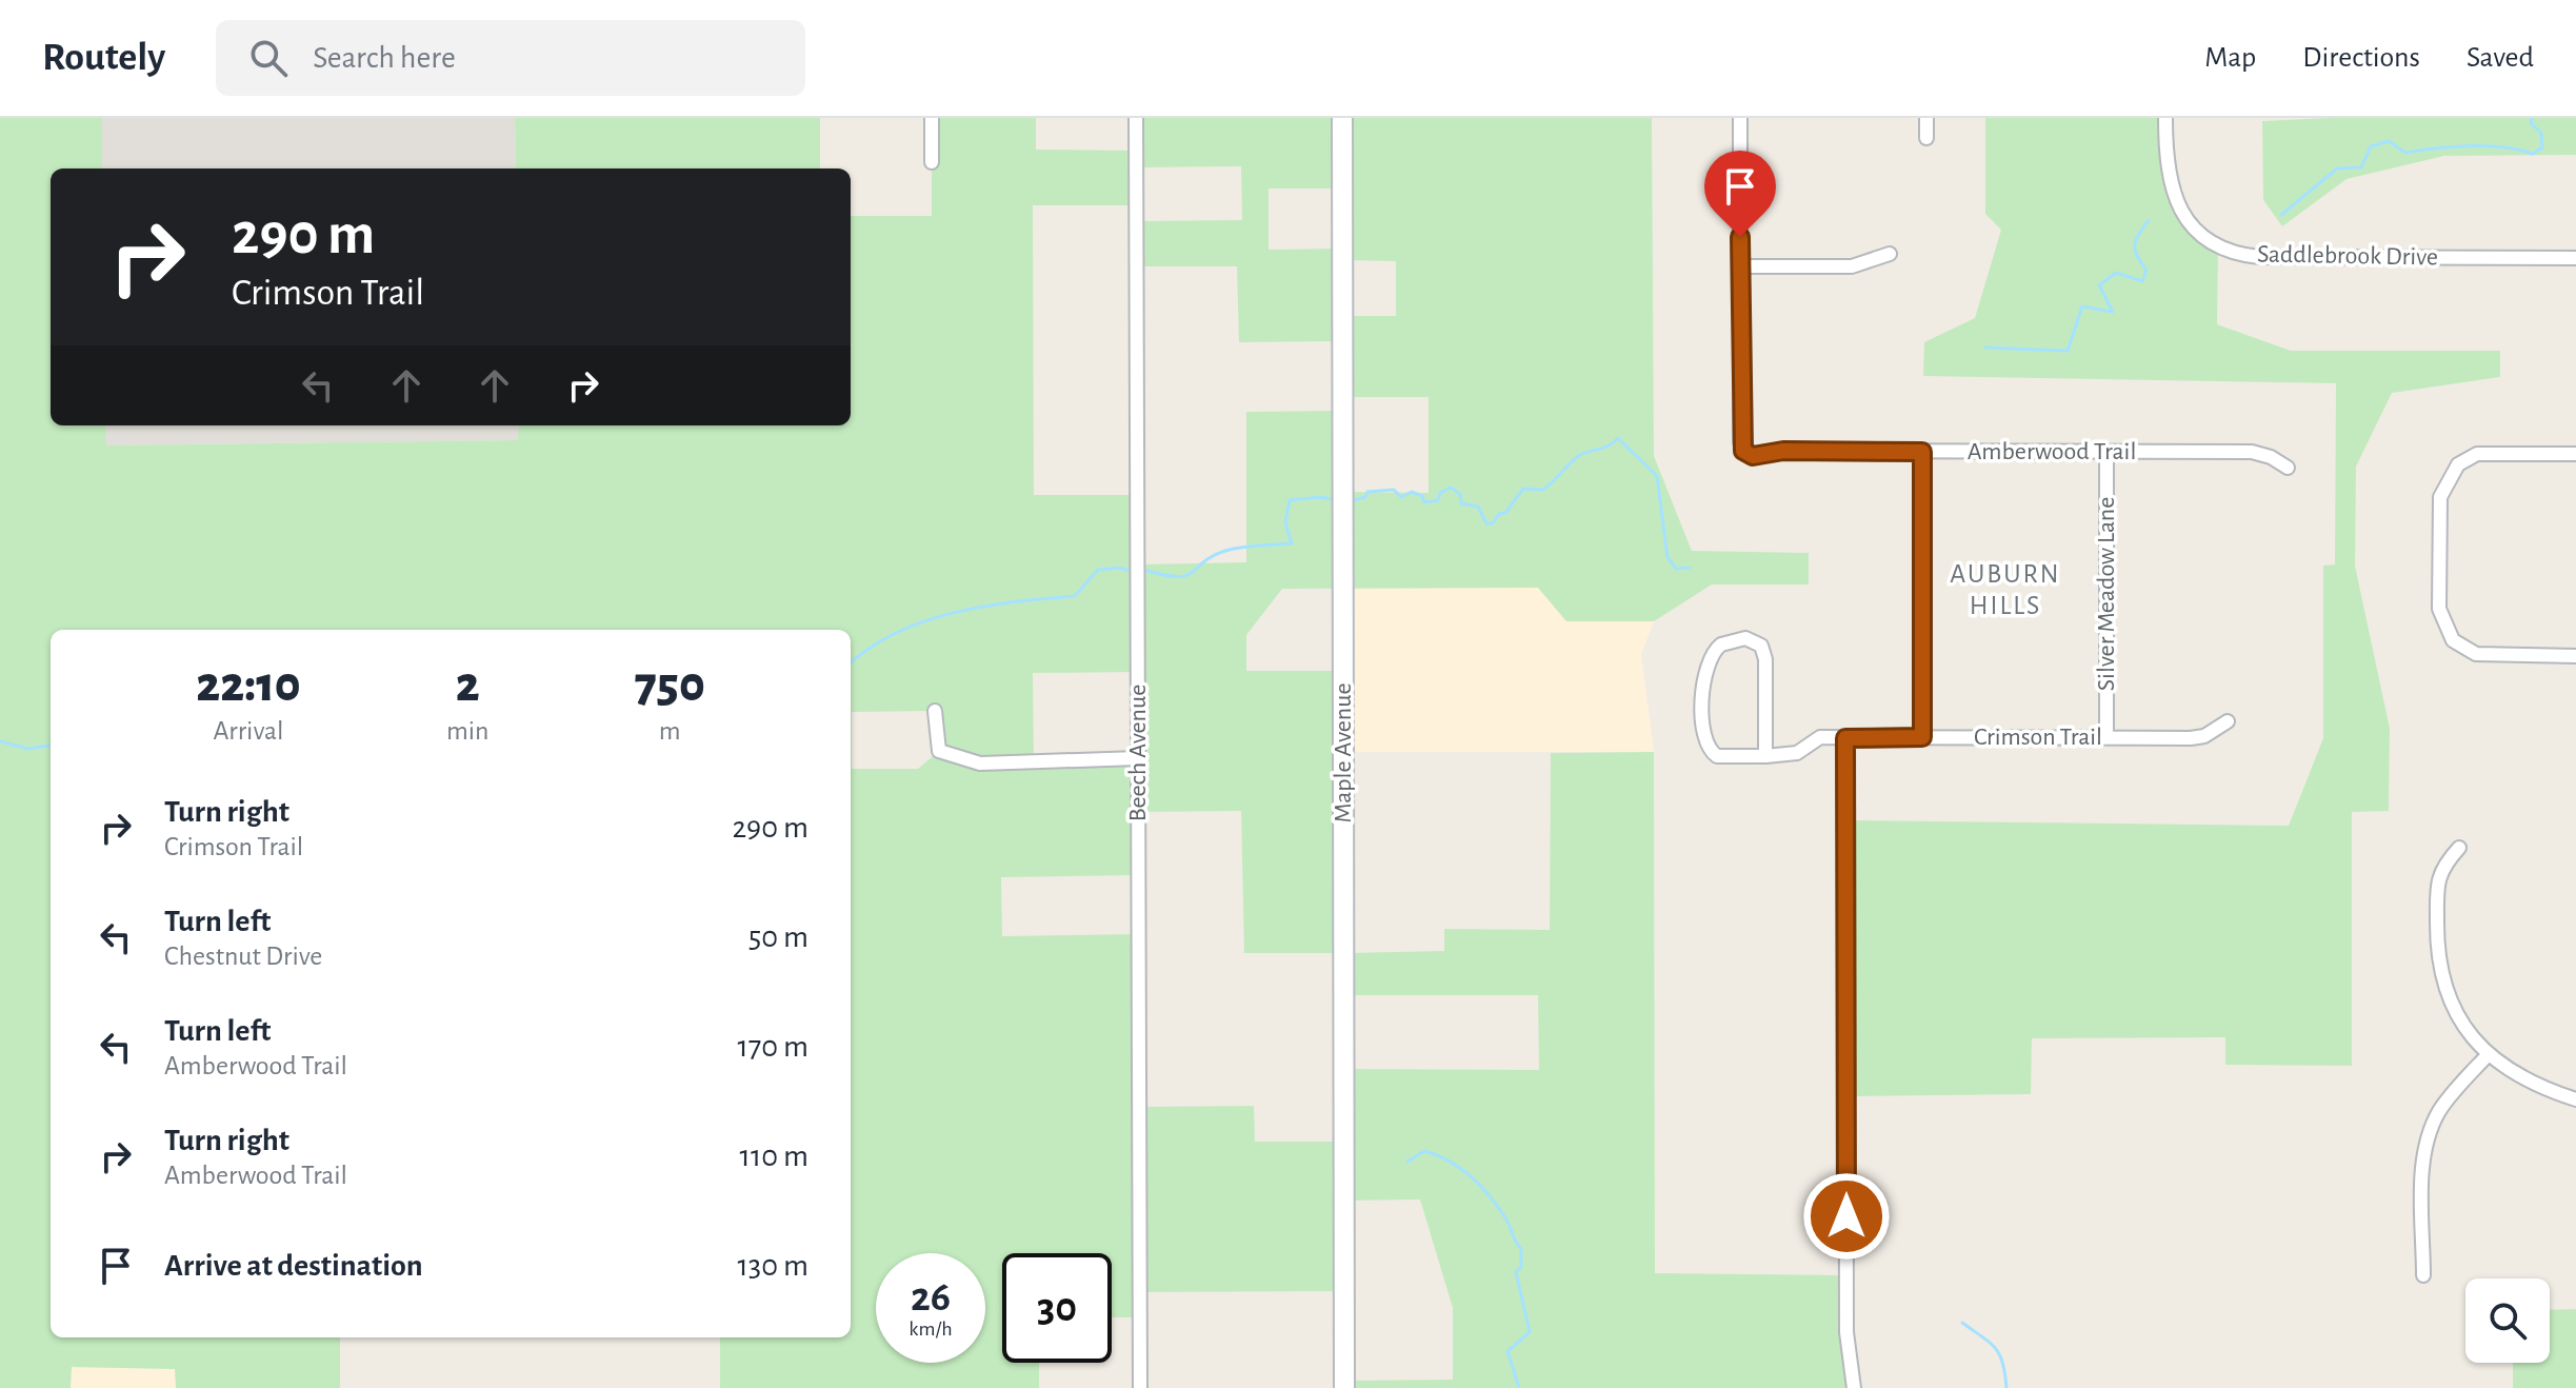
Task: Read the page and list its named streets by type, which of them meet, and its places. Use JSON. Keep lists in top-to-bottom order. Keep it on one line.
{"streets":{"street":["Saddlebrook Drive","Amberwood Trail","Silver Meadow Lane","Crimson Trail","Beech Avenue","Maple Avenue"]},"crossings":[["Amberwood Trail","Silver Meadow Lane"],["Silver Meadow Lane","Crimson Trail"]],"districts":["AUBURN HILLS"],"page":{"header":"Routely","search":"Search here","nav":["Map","Directions","Saved"],"turn":["290 m","Crimson Trail"],"eta":["22:10","Arrival","2","min","750","m"],"list":[{"name":"Turn right","note":"Crimson Trail","value":"290 m"},{"name":"Turn left","note":"Chestnut Drive","value":"50 m"},{"name":"Turn left","note":"Amberwood Trail","value":"170 m"},{"name":"Turn right","note":"Amberwood Trail","value":"110 m"},{"name":"Arrive at destination","value":"130 m"}],"speed":"26 km/h","limit":"30"}}
